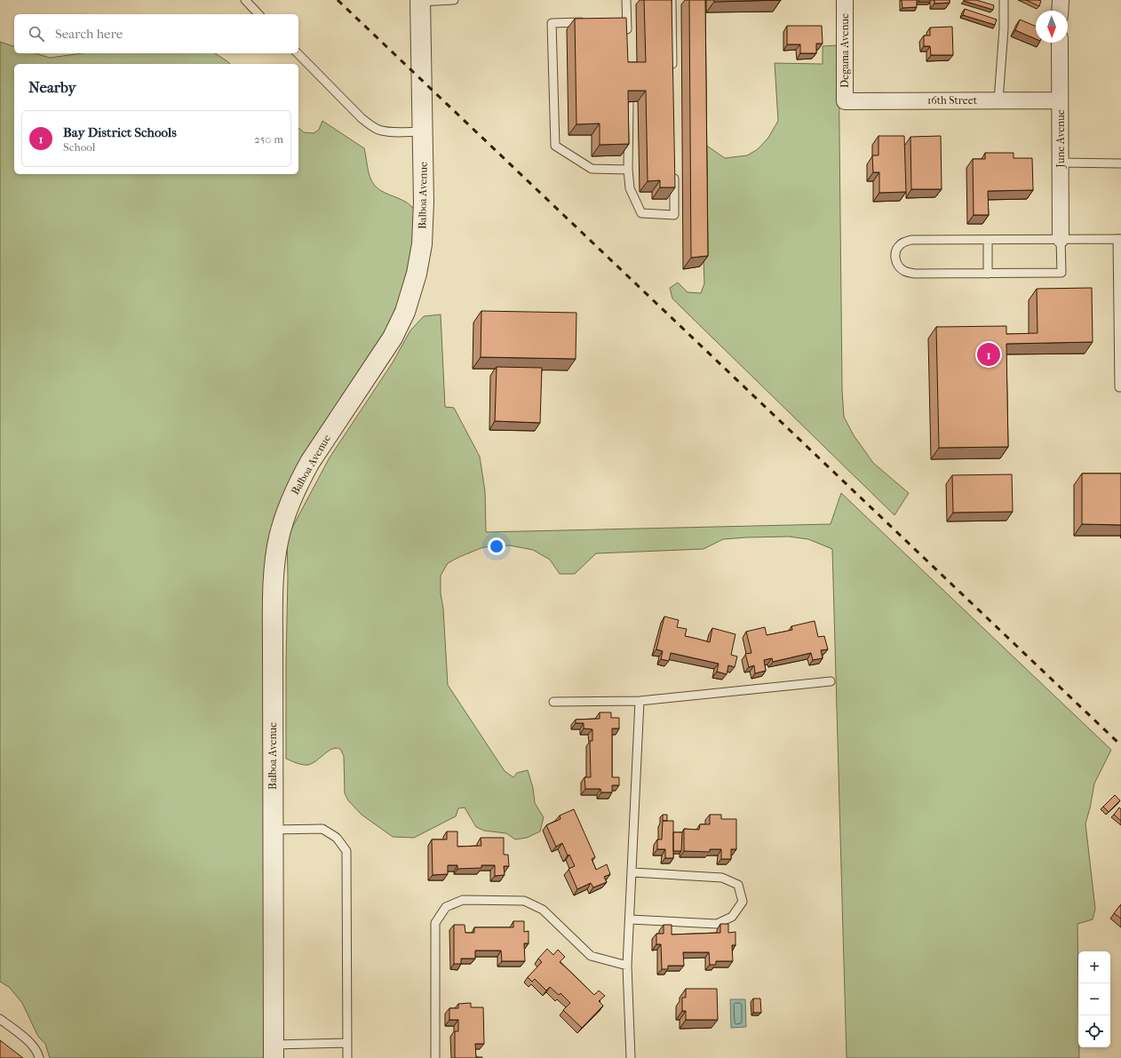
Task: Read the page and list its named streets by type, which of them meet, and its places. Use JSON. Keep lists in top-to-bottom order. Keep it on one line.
{"streets":{"street":["Degama Avenue","16th Street","June Avenue","Balboa Avenue"]},"crossings":[["Degama Avenue","16th Street"],["16th Street","June Avenue"]],"north":"bottom","page":{"search":"Search here","heading":"Nearby","list":[{"mark":"1","name":"Bay District Schools","note":"School","value":"250 m"}],"pins":"1","map_buttons":["+","−"]}}
